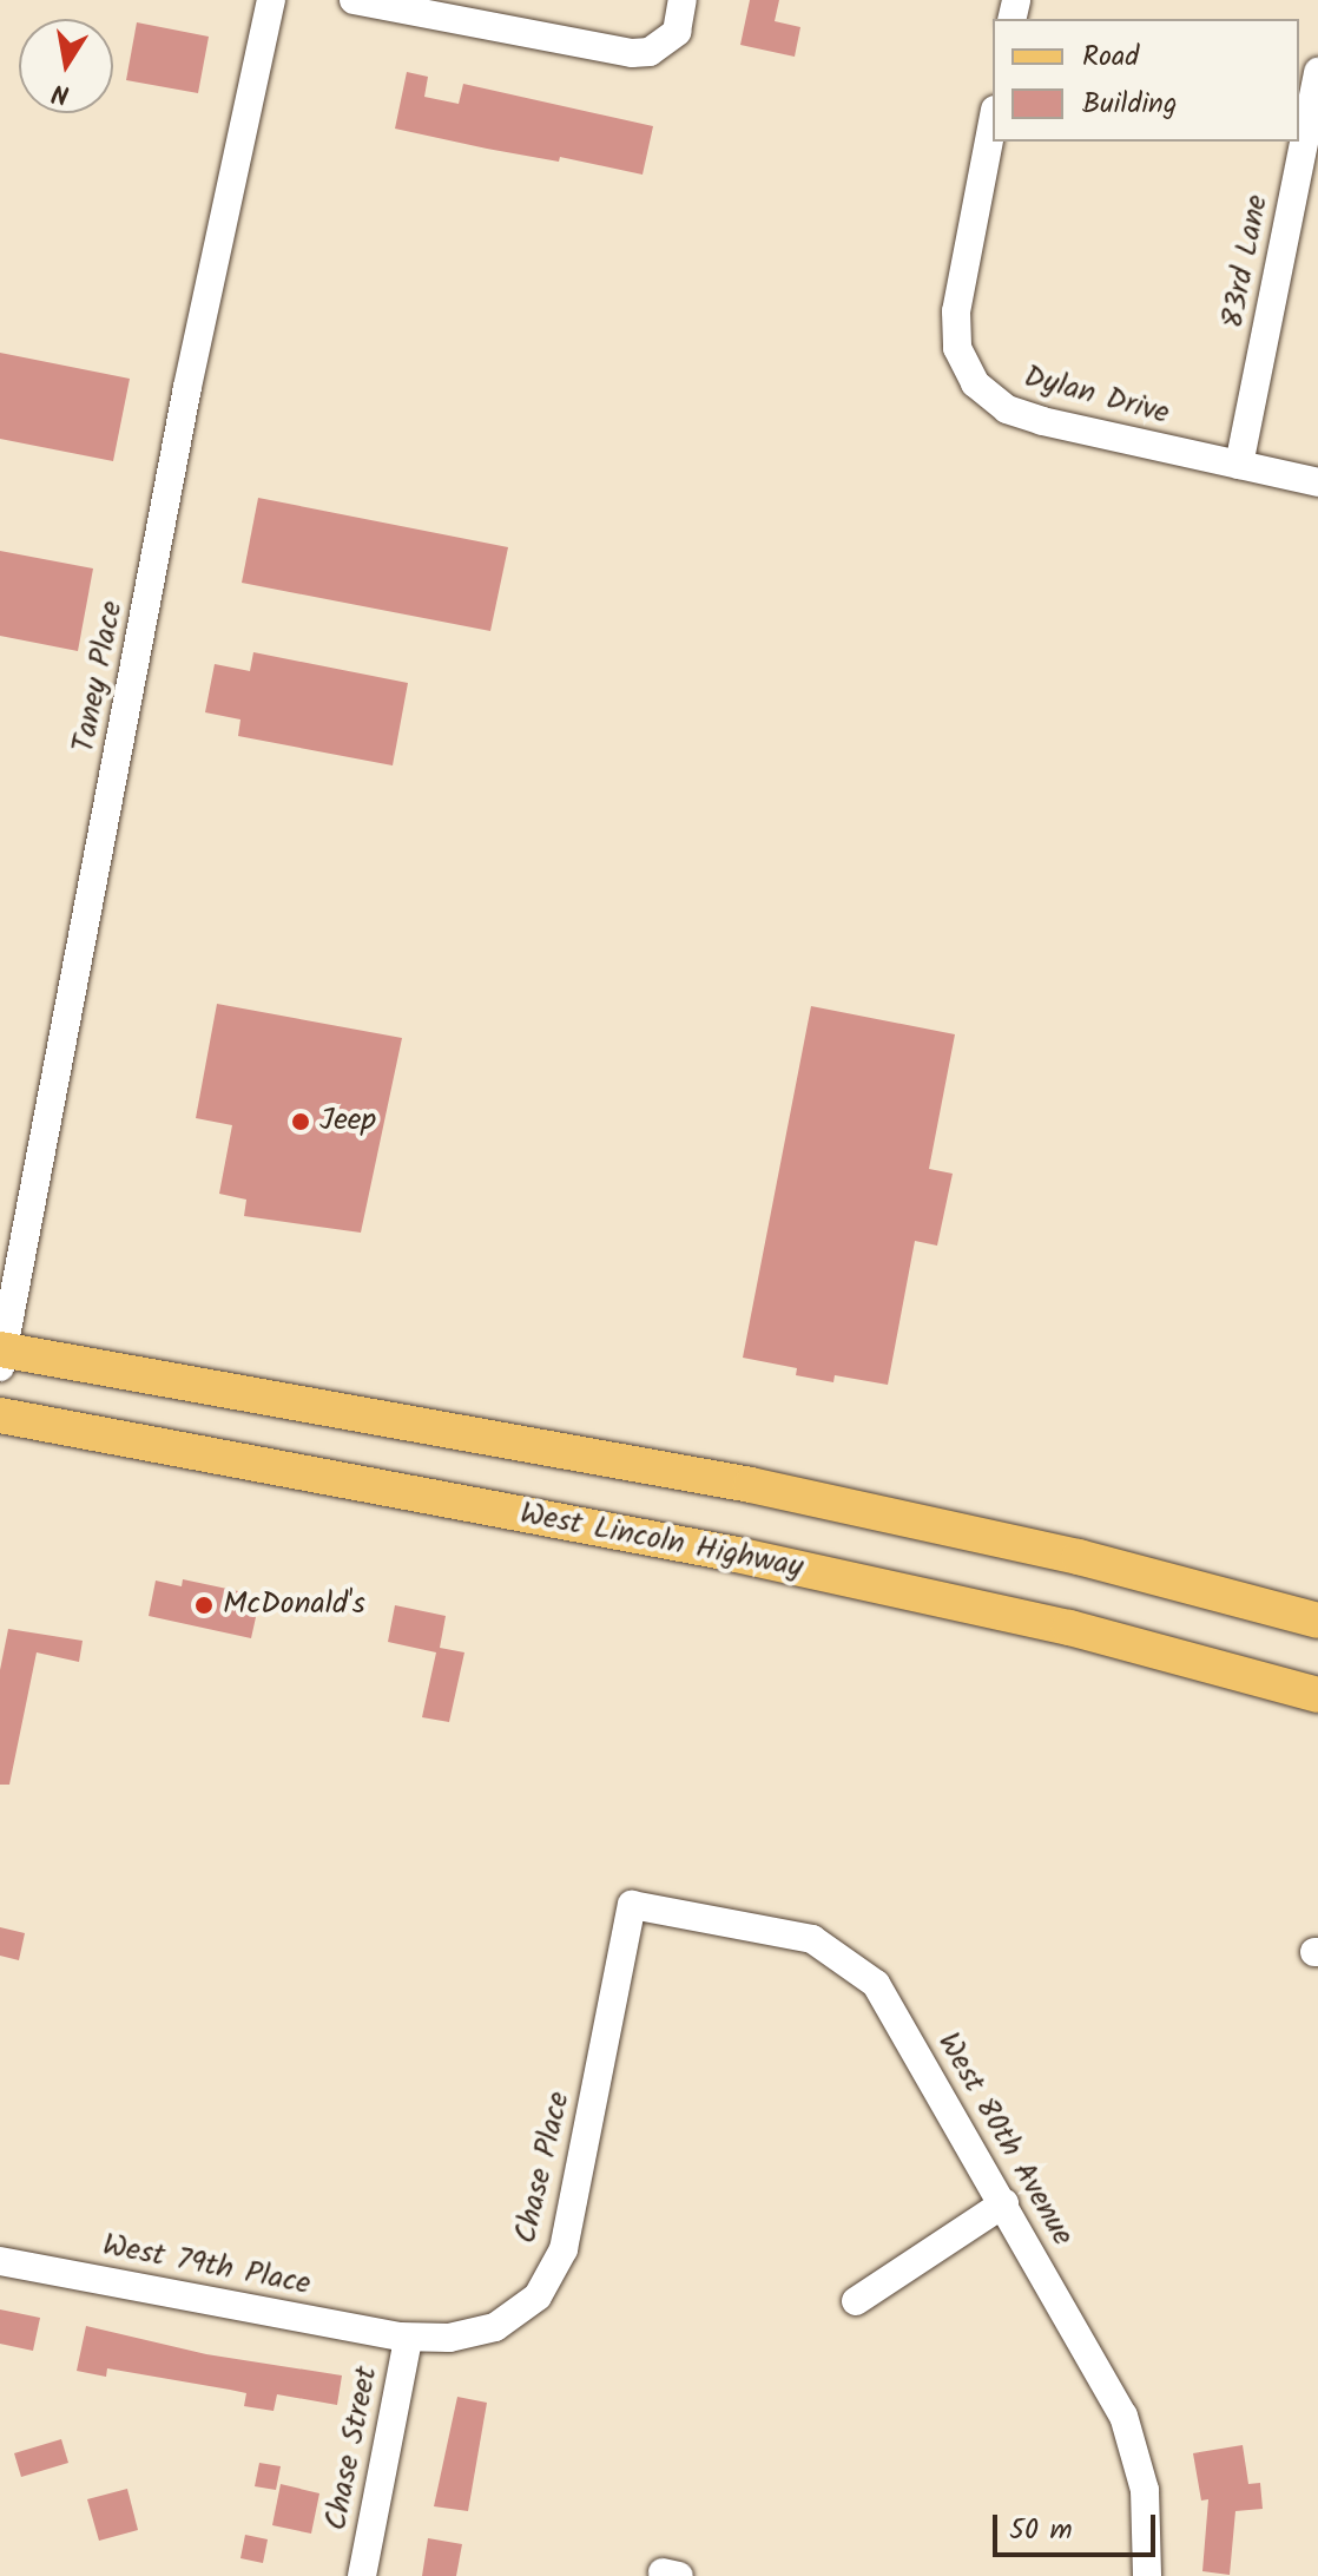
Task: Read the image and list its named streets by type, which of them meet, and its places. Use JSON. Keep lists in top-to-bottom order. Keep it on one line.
{"streets":{"main road":["West Lincoln Highway"],"street":["83rd Lane","Dylan Drive","Taney Place","West 80th Avenue","Chase Place","West 79th Place","Chase Street"]},"crossings":[["83rd Lane","Dylan Drive"],["West 80th Avenue","Chase Place"],["Chase Place","West 79th Place"],["Chase Place","Chase Street"],["West 79th Place","Chase Street"]],"places":["Jeep","McDonald's"],"legend":["Road","Building"],"scale_bar":"50 m","north":"bottom"}
